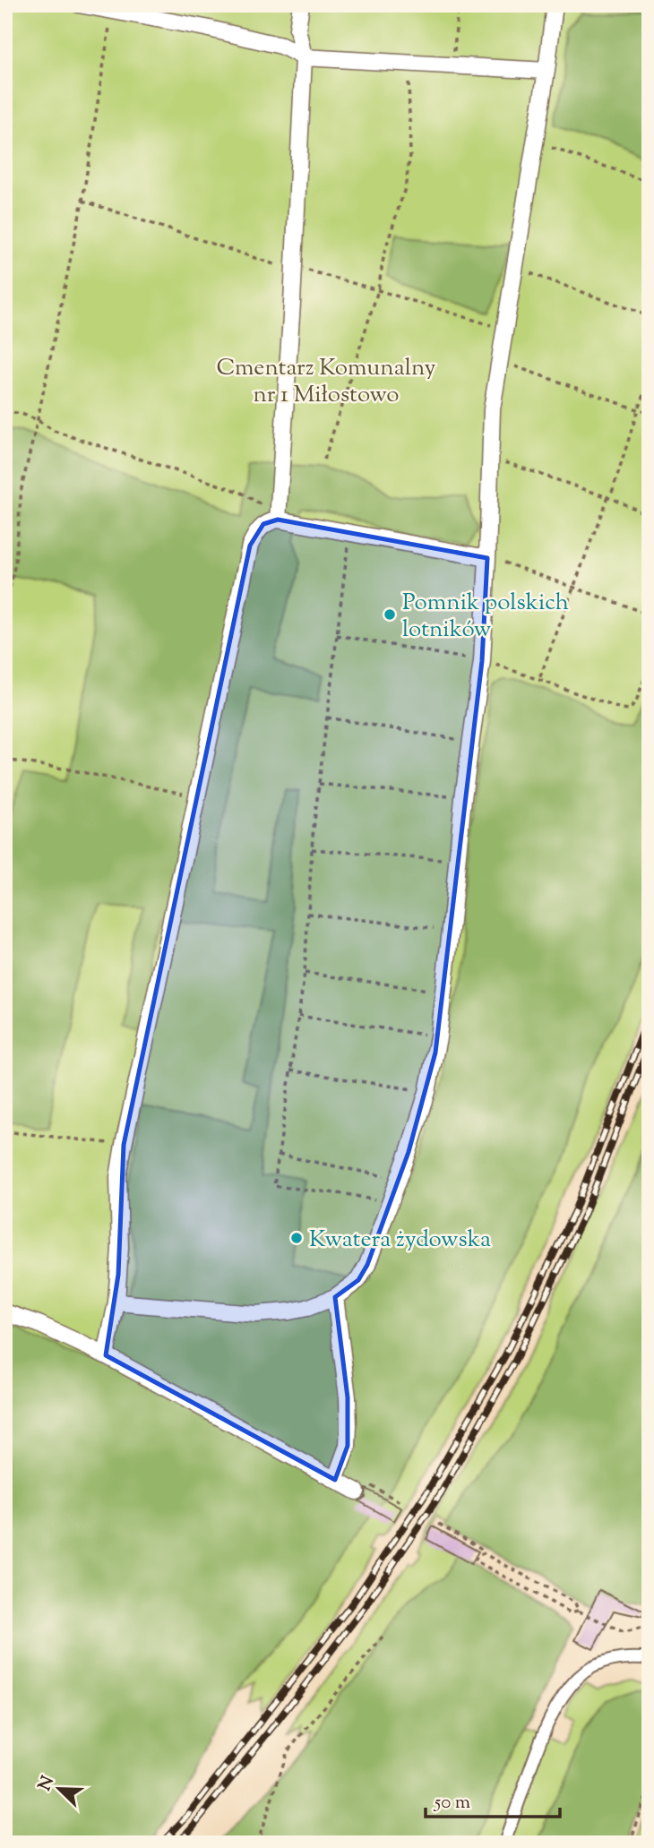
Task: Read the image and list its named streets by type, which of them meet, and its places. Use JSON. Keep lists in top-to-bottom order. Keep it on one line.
{"parks":["Cmentarz Komunalny nr 1 Miłostowo"],"places":["Pomnik polskich lotników","Kwatera żydowska"],"scale_bar":"50 m","north":"top left"}
